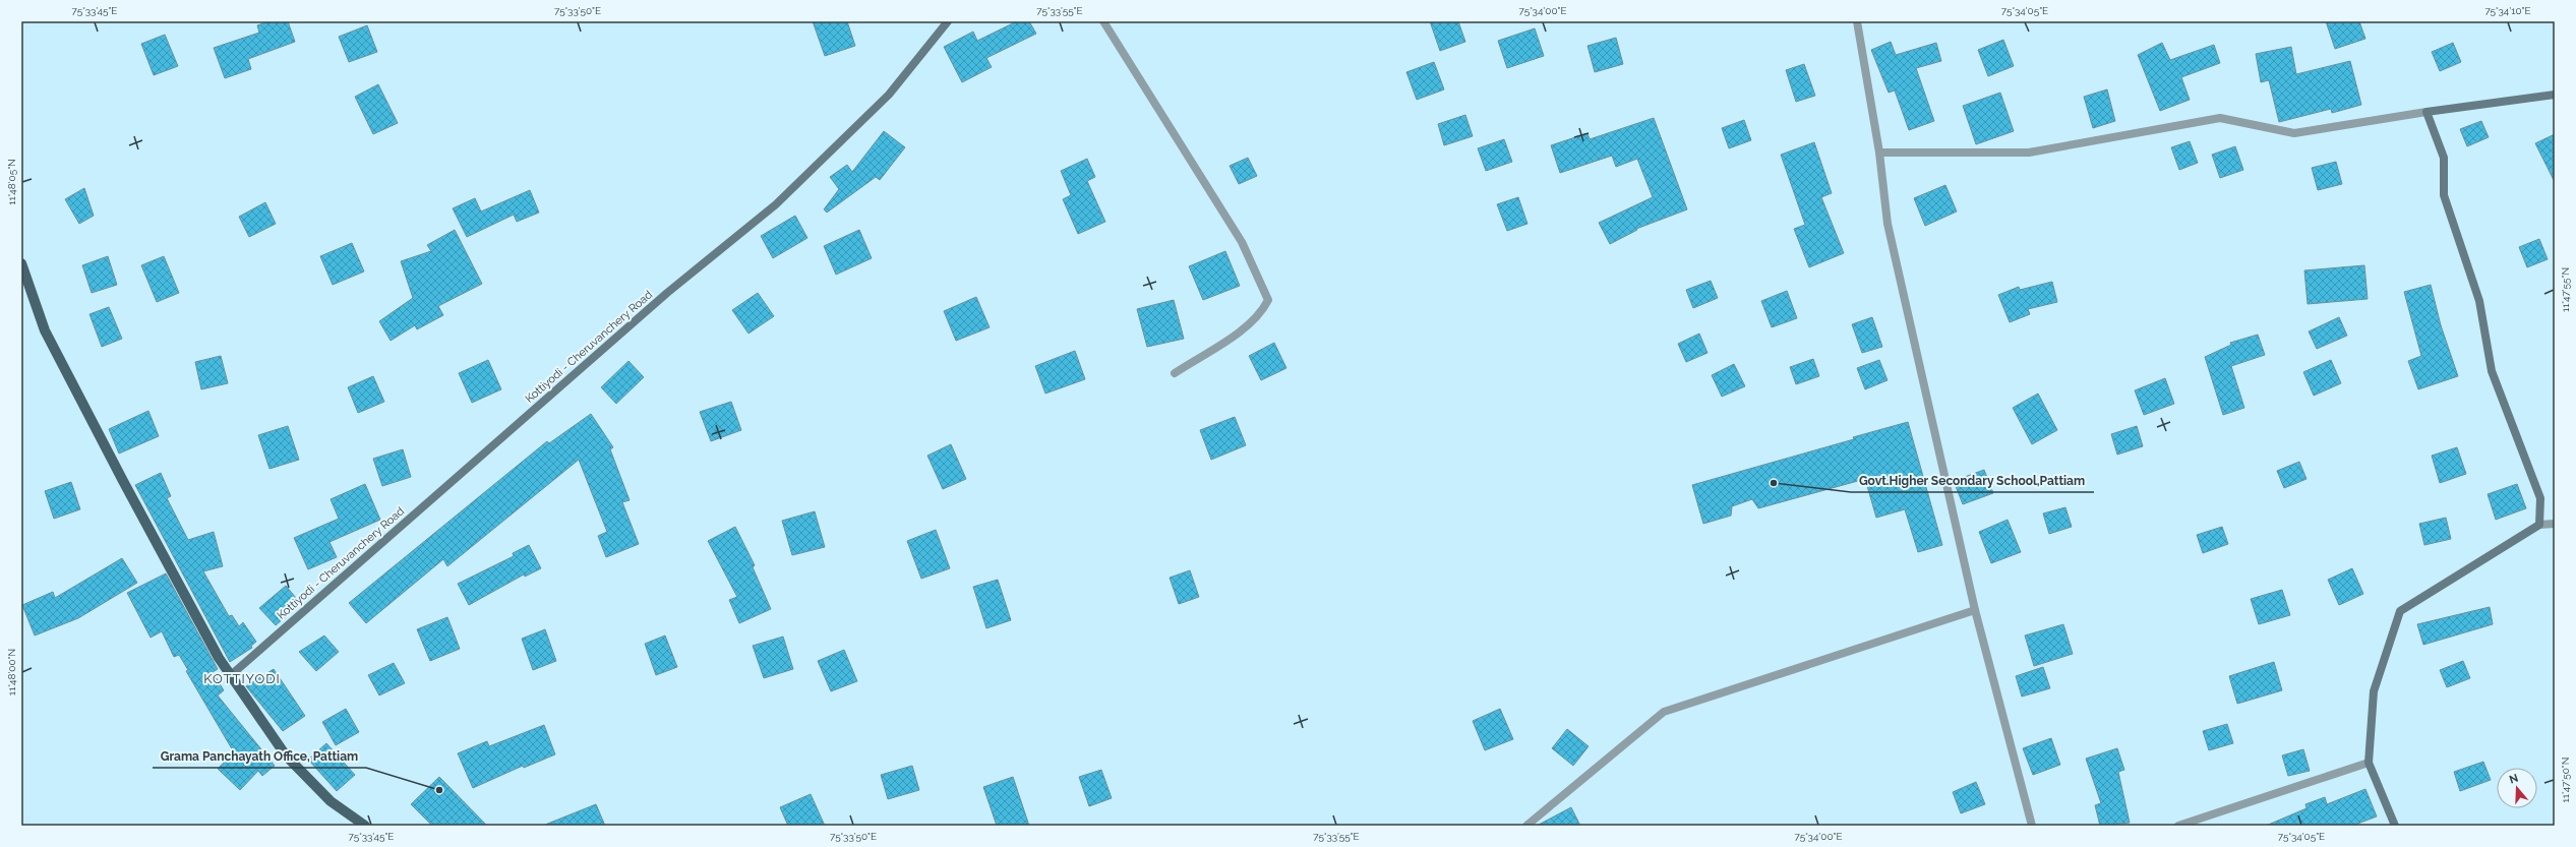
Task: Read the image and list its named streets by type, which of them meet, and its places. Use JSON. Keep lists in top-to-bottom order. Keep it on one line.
{"streets":{"main road":["Kottiyodi - Cheruvanchery Road"]},"districts":["KOTTIYODI"],"places":["Govt.Higher Secondary School,Pattiam","Grama Panchayath Office, Pattiam"],"north":"top","coordinates":["75°33'45\"E","75°33'50\"E","75°33'55\"E","75°34'00\"E","75°34'05\"E","75°34'10\"E","11°48'05\"N","11°47'55\"N","11°48'00\"N","11°47'50\"N"]}
